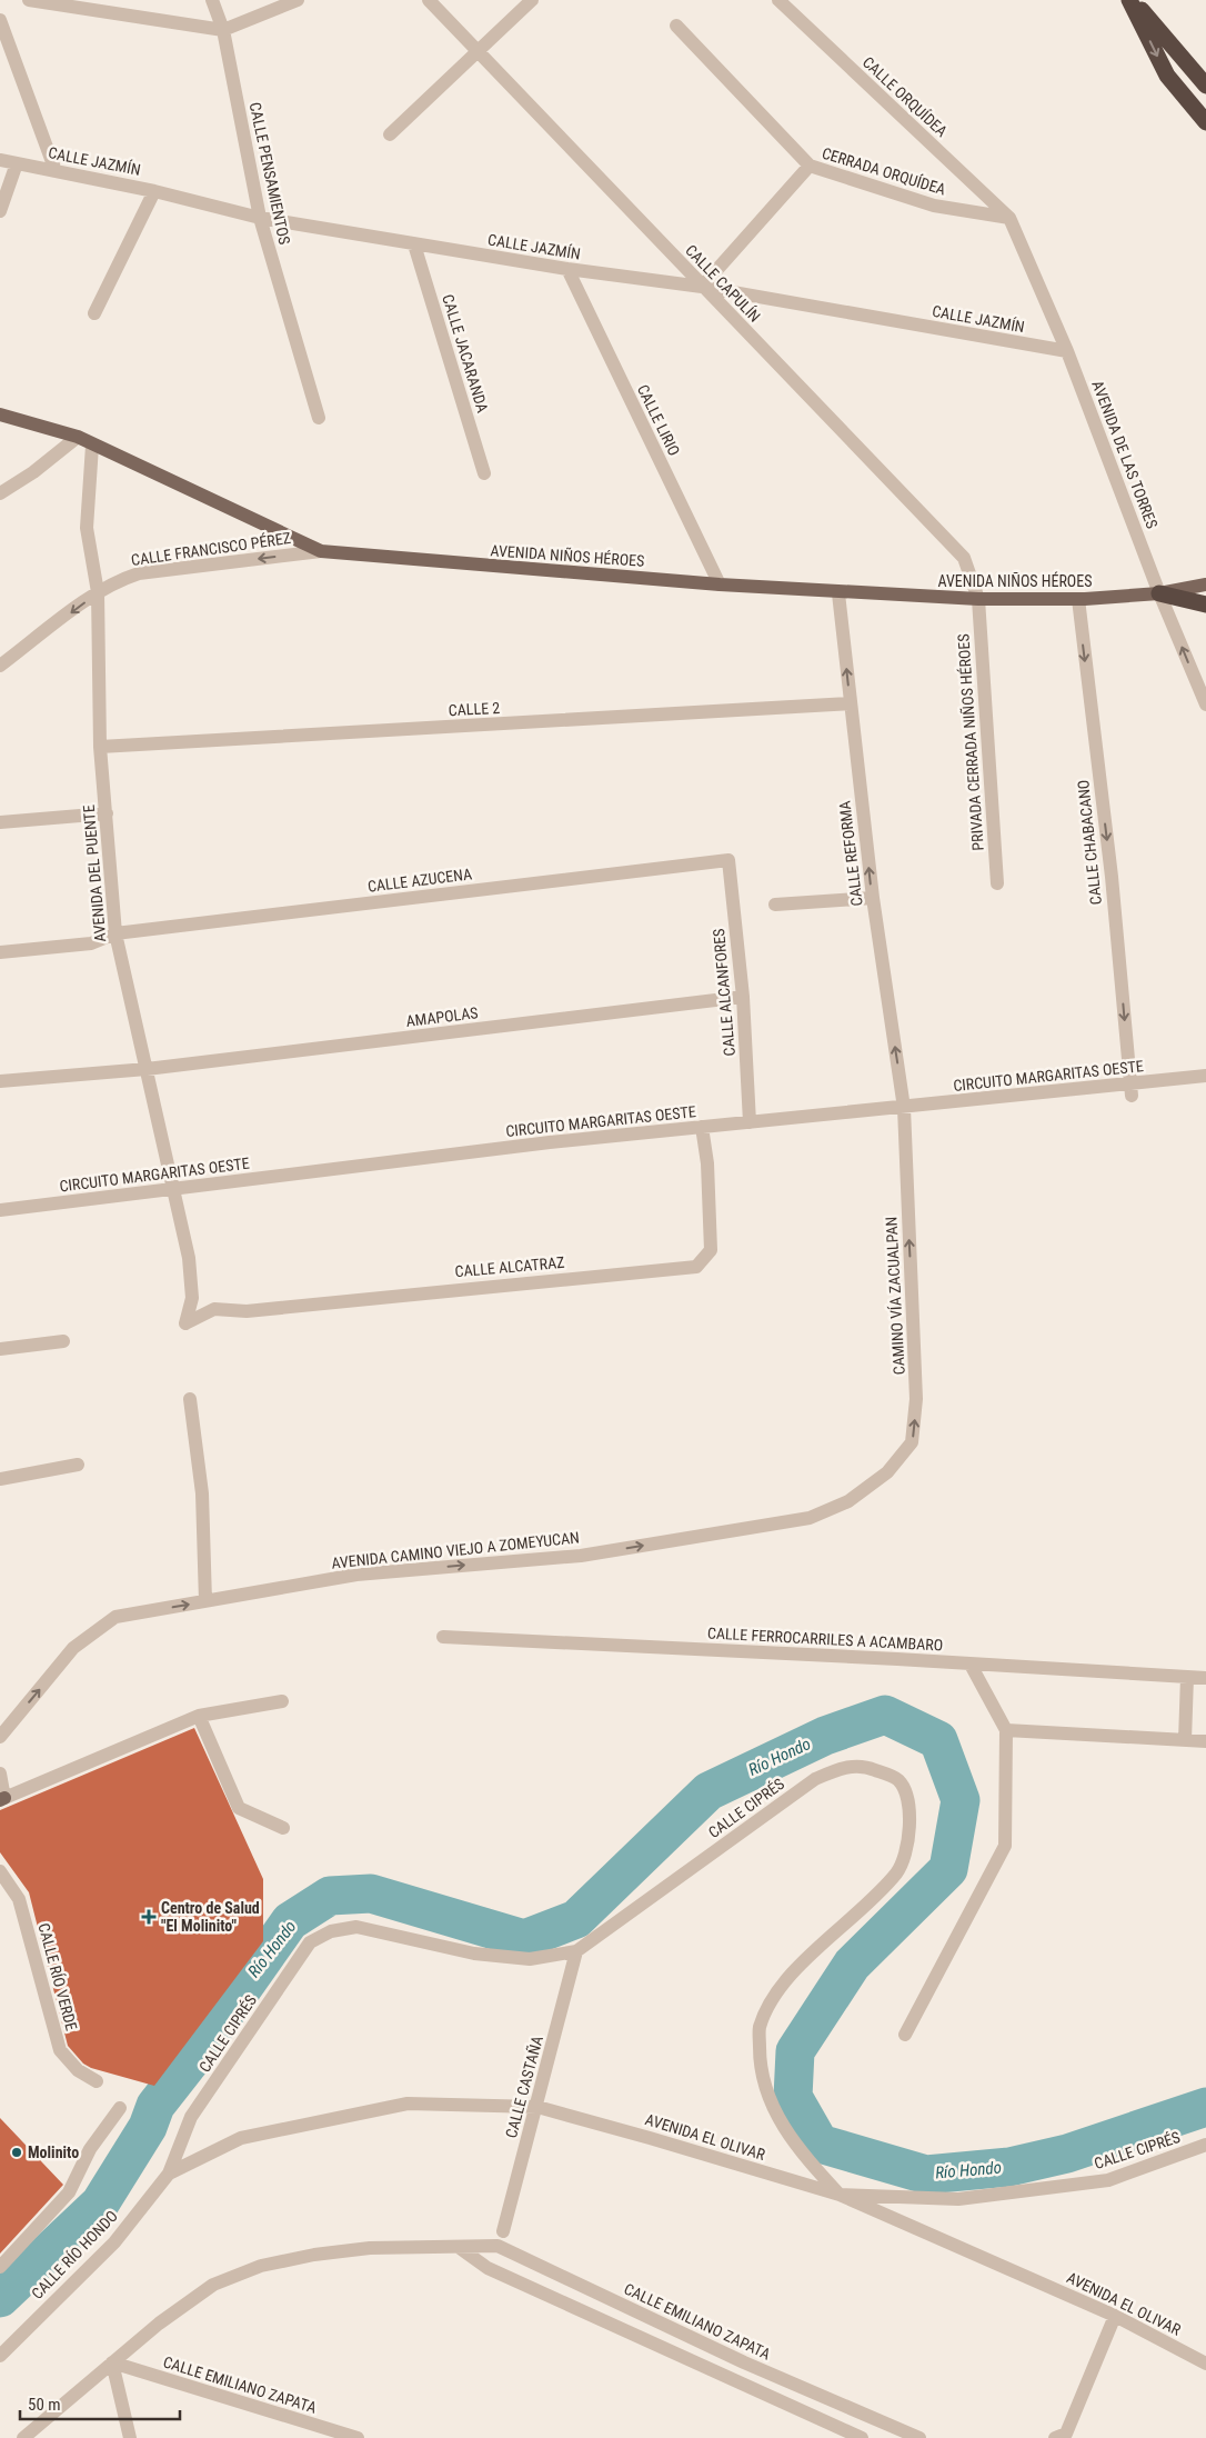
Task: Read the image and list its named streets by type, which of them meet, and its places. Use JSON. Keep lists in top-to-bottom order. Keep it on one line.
{"streets":{"main road":["AVENIDA NIÑOS HÉROES"],"street":["CALLE ORQUÍDEA","CALLE JAZMÍN","CERRADA ORQUÍDEA","CALLE PENSAMIENTOS","CALLE CAPULÍN","CALLE JACARANDA","CALLE LIRIO","AVENIDA DE LAS TORRES","CALLE FRANCISCO PÉREZ","CALLE 2","PRIVADA CERRADA NIÑOS HÉROES","CALLE CHABACANO","CALLE REFORMA","AVENIDA DEL PUENTE","CALLE AZUCENA","CALLE ALCANFORES","AMAPOLAS","CIRCUITO MARGARITAS OESTE","CALLE ALCATRAZ","CAMINO VÍA ZACUALPAN","AVENIDA CAMINO VIEJO A ZOMEYUCAN","CALLE FERROCARRILES A ACAMBARO","CALLE CIPRÉS","CALLE RÍO VERDE","CALLE CASTAÑA","AVENIDA EL OLIVAR","CALLE RÍO HONDO","CALLE EMILIANO ZAPATA"]},"crossings":[["CALLE ORQUÍDEA","CERRADA ORQUÍDEA"],["CALLE ORQUÍDEA","AVENIDA DE LAS TORRES"],["CALLE JAZMÍN","CERRADA ORQUÍDEA"],["CALLE JAZMÍN","CALLE PENSAMIENTOS"],["CALLE JAZMÍN","CALLE CAPULÍN"],["CALLE JAZMÍN","CALLE JACARANDA"],["CALLE JAZMÍN","CALLE LIRIO"],["CALLE JAZMÍN","AVENIDA DE LAS TORRES"],["CERRADA ORQUÍDEA","CALLE CAPULÍN"],["CERRADA ORQUÍDEA","AVENIDA DE LAS TORRES"],["CALLE CAPULÍN","AVENIDA NIÑOS HÉROES"],["CALLE CAPULÍN","PRIVADA CERRADA NIÑOS HÉROES"],["CALLE LIRIO","AVENIDA NIÑOS HÉROES"],["AVENIDA DE LAS TORRES","AVENIDA NIÑOS HÉROES"],["CALLE FRANCISCO PÉREZ","AVENIDA NIÑOS HÉROES"],["CALLE FRANCISCO PÉREZ","AVENIDA DEL PUENTE"],["AVENIDA NIÑOS HÉROES","PRIVADA CERRADA NIÑOS HÉROES"],["AVENIDA NIÑOS HÉROES","CALLE CHABACANO"],["AVENIDA NIÑOS HÉROES","CALLE REFORMA"],["AVENIDA NIÑOS HÉROES","AVENIDA DEL PUENTE"],["CALLE 2","CALLE REFORMA"],["CALLE 2","AVENIDA DEL PUENTE"],["CALLE CHABACANO","CIRCUITO MARGARITAS OESTE"],["CALLE REFORMA","CIRCUITO MARGARITAS OESTE"],["CALLE REFORMA","CAMINO VÍA ZACUALPAN"],["AVENIDA DEL PUENTE","CALLE AZUCENA"],["AVENIDA DEL PUENTE","AMAPOLAS"],["AVENIDA DEL PUENTE","CIRCUITO MARGARITAS OESTE"],["AVENIDA DEL PUENTE","CALLE ALCATRAZ"],["CALLE AZUCENA","CALLE ALCANFORES"],["CALLE ALCANFORES","AMAPOLAS"],["CALLE ALCANFORES","CIRCUITO MARGARITAS OESTE"],["CIRCUITO MARGARITAS OESTE","CALLE ALCATRAZ"],["CIRCUITO MARGARITAS OESTE","CAMINO VÍA ZACUALPAN"],["CAMINO VÍA ZACUALPAN","AVENIDA CAMINO VIEJO A ZOMEYUCAN"],["CALLE CIPRÉS","CALLE CASTAÑA"],["CALLE CIPRÉS","AVENIDA EL OLIVAR"],["CALLE CIPRÉS","CALLE RÍO HONDO"],["CALLE CASTAÑA","AVENIDA EL OLIVAR"],["AVENIDA EL OLIVAR","CALLE RÍO HONDO"]],"one_way":["CALLE FRANCISCO PÉREZ","CALLE CHABACANO","CALLE REFORMA","CAMINO VÍA ZACUALPAN","AVENIDA CAMINO VIEJO A ZOMEYUCAN"],"water":["Río Hondo"],"places":{"health":["Centro de Salud \"El Molinito\""],"other":["Molinito"]},"scale_bar":"50 m"}
